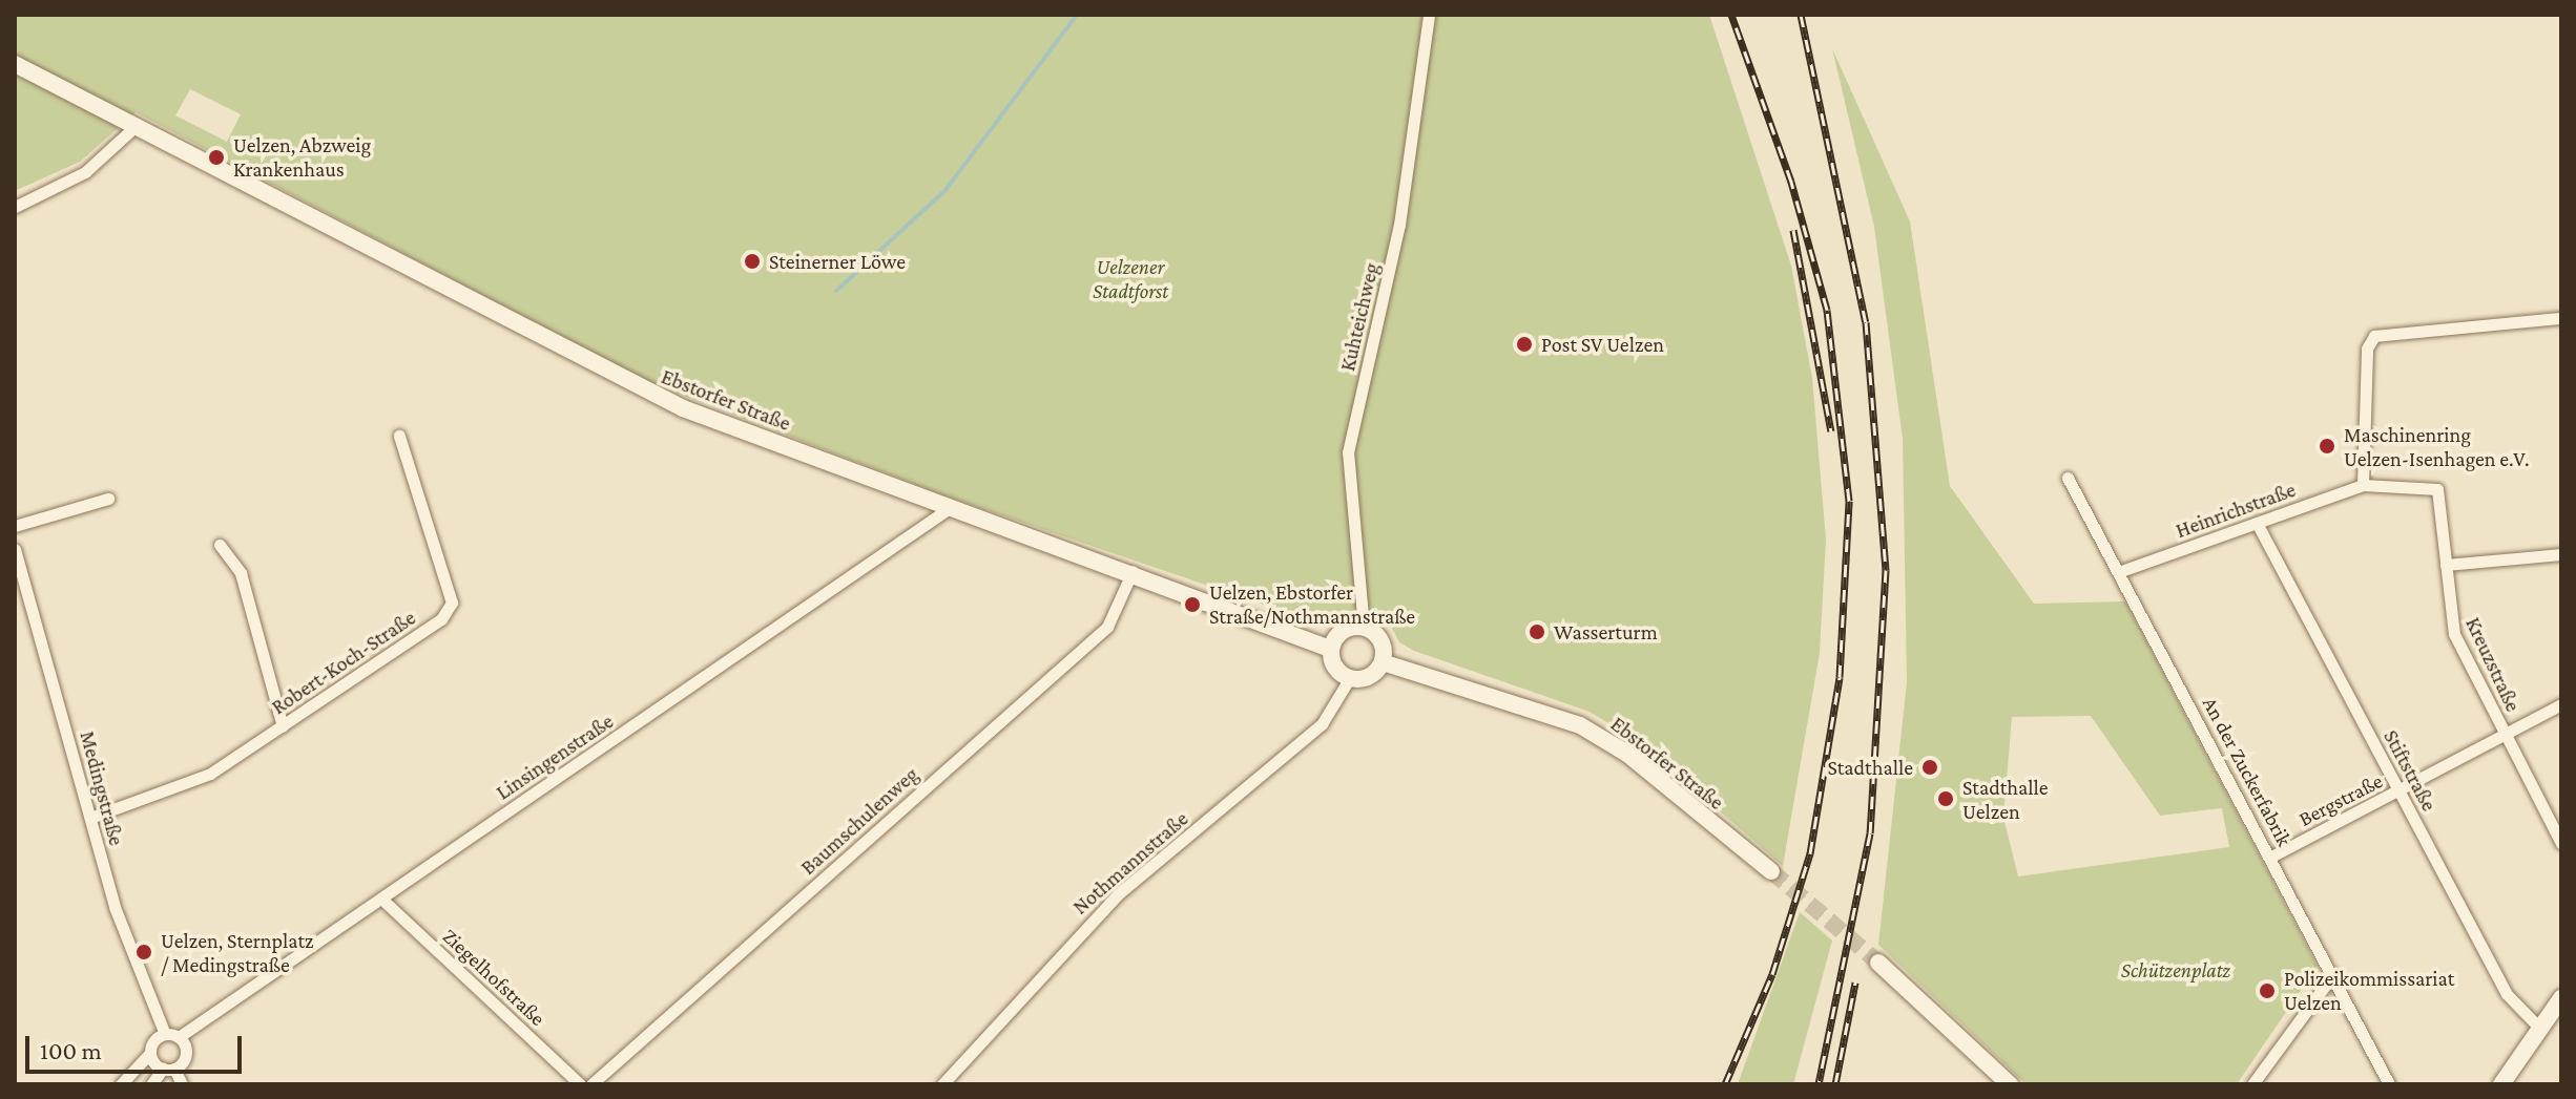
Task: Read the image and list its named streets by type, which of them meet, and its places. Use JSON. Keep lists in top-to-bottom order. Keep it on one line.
{"streets":{"main road":["Ebstorfer Straße"],"street":["Kuhteichweg","Heinrichstraße","Robert-Koch-Straße","Kreuzstraße","Linsingenstraße","Stiftstraße","An der Zuckerfabrik","Medingstraße","Bergstraße","Baumschulenweg","Nothmannstraße","Ziegelhofstraße"]},"crossings":[["Kuhteichweg","Ebstorfer Straße"],["Kuhteichweg","Nothmannstraße"],["Ebstorfer Straße","Linsingenstraße"],["Ebstorfer Straße","Baumschulenweg"],["Ebstorfer Straße","Nothmannstraße"],["Heinrichstraße","Kreuzstraße"],["Heinrichstraße","Stiftstraße"],["Heinrichstraße","An der Zuckerfabrik"],["Robert-Koch-Straße","Medingstraße"],["Kreuzstraße","Bergstraße"],["Linsingenstraße","Ziegelhofstraße"],["Stiftstraße","Bergstraße"],["An der Zuckerfabrik","Bergstraße"]],"parks":["Uelzener Stadtforst","Schützenplatz"],"places":["Uelzen, Abzweig Krankenhaus","Steinerner Löwe","Post SV Uelzen","Maschinenring Uelzen-Isenhagen e.V.","Uelzen, Ebstorfer Straße/Nothmannstraße","Wasserturm","Stadthalle","Stadthalle Uelzen","Uelzen, Sternplatz / Medingstraße","Polizeikommissariat Uelzen"],"scale_bar":"100 m"}
